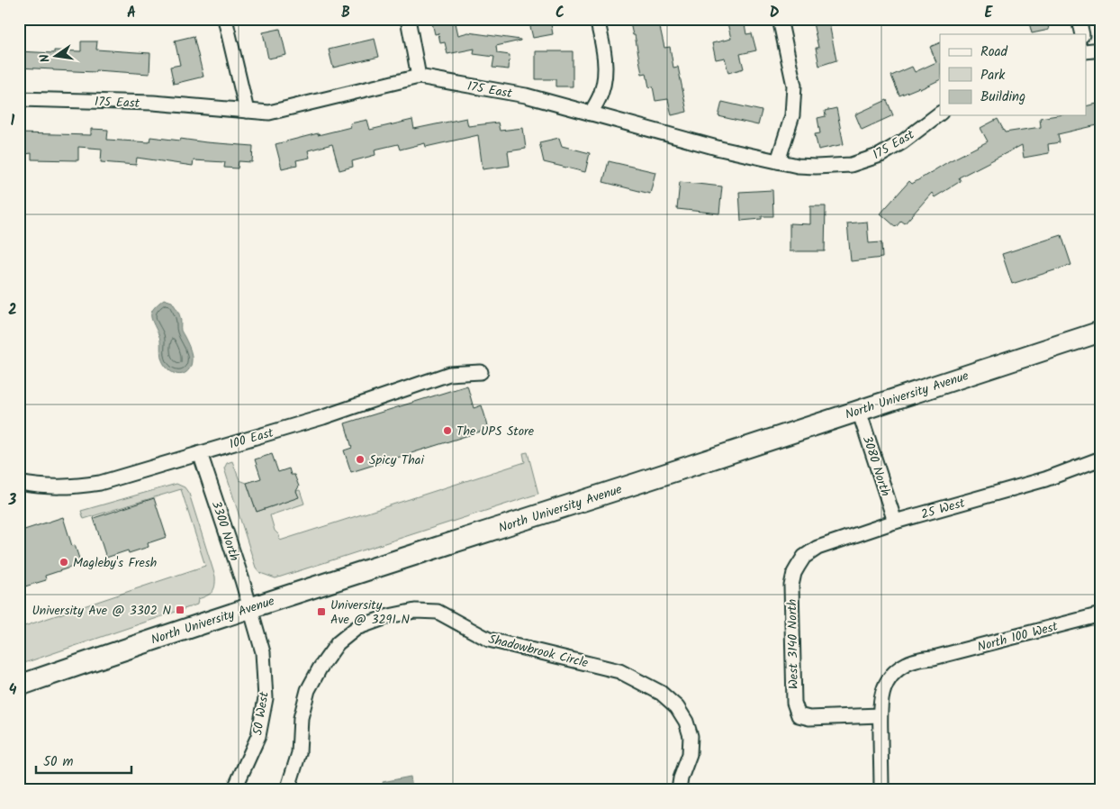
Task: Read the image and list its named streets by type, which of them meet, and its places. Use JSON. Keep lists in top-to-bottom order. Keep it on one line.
{"streets":{"highway":["North University Avenue"],"street":["175 East","100 East","3080 North","25 West","3300 North","North 100 West","West 3140 North","Shadowbrook Circle","50 West"]},"crossings":[["North University Avenue","3080 North"],["North University Avenue","3300 North"],["North University Avenue","50 West"],["100 East","3300 North"],["3080 North","25 West"],["25 West","West 3140 North"],["3300 North","50 West"],["North 100 West","West 3140 North"]],"places":{"other":["The UPS Store","Spicy Thai","Magleby's Fresh"],"transit":["University Ave @ 3302 N","University Ave @ 3291 N"]},"legend":["Road","Park","Building"],"scale_bar":"50 m","north":"left","grid":{"columns":["A","B","C","D","E"],"rows":["1","2","3","4"]}}
